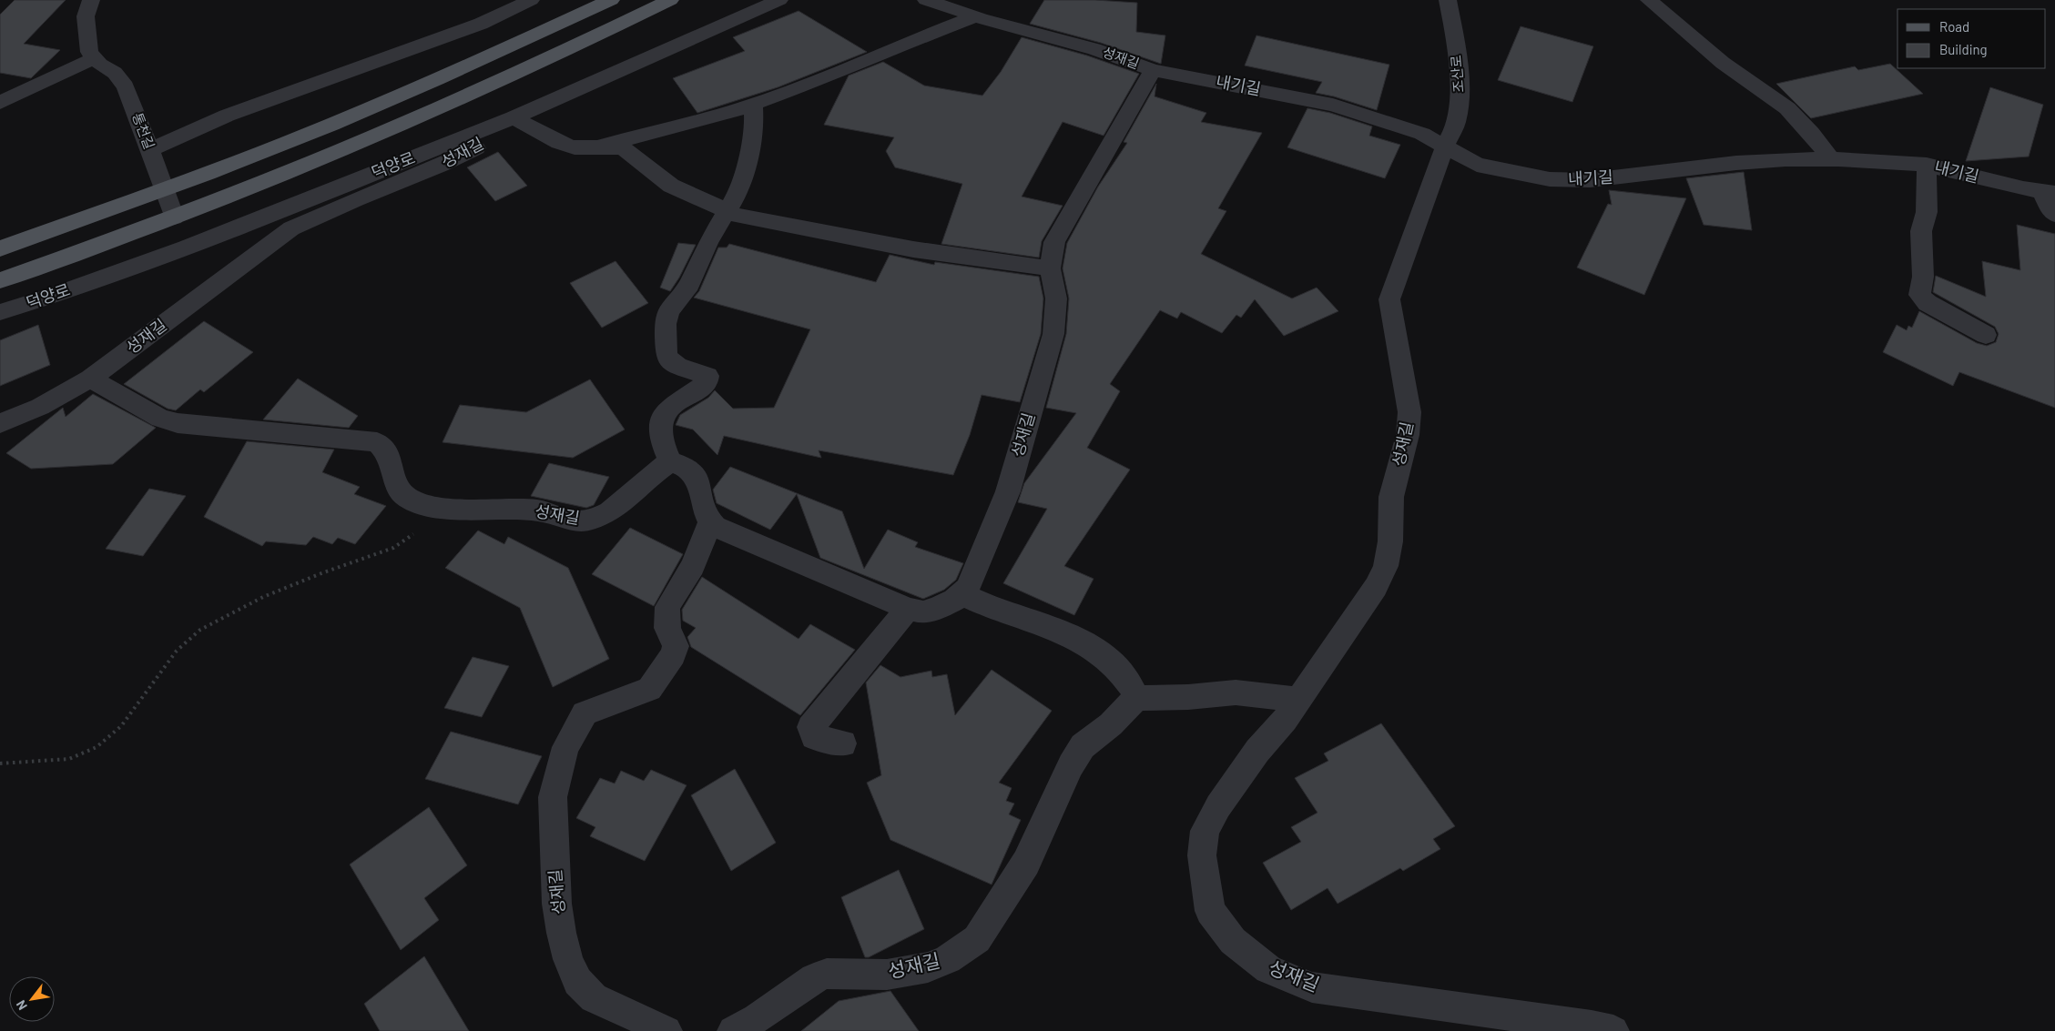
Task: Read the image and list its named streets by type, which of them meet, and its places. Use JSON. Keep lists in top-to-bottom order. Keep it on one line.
{"streets":{"main road":["덕양로"],"street":["성재길","조산로","내기길","통천길"]},"crossings":[["성재길","조산로"],["성재길","내기길"],["성재길","덕양로"],["조산로","내기길"],["통천길","덕양로"]],"legend":["Road","Building"],"north":"bottom left"}
